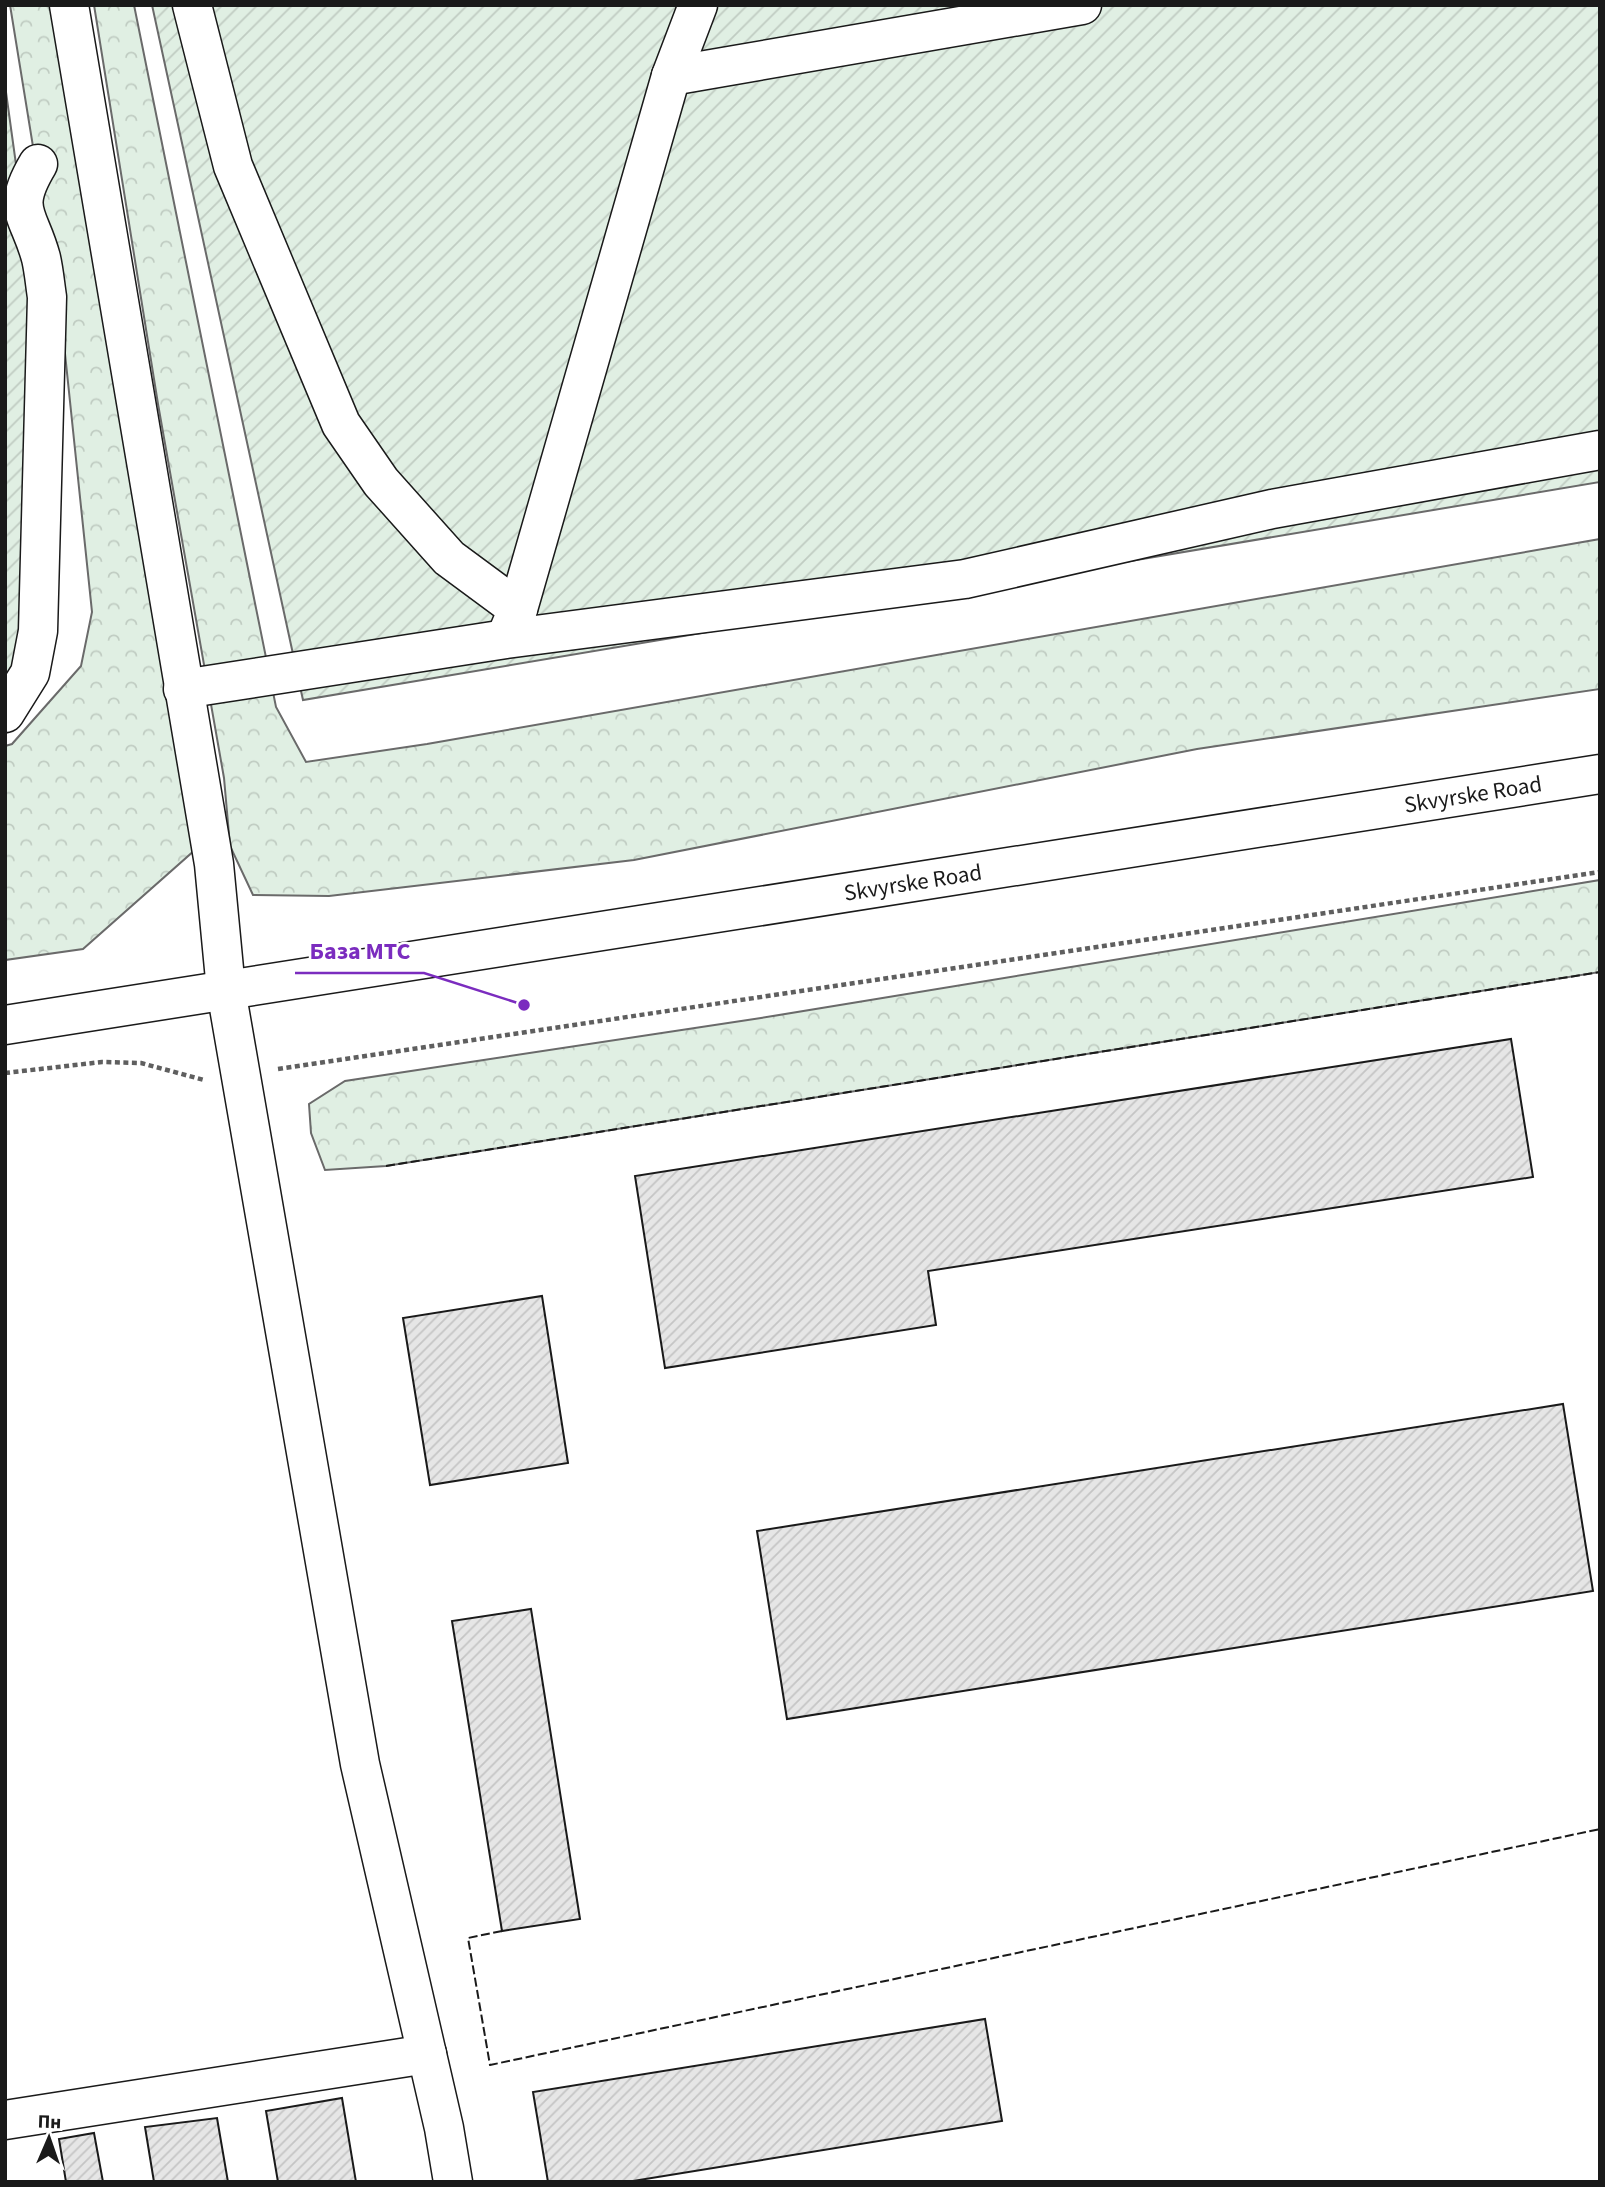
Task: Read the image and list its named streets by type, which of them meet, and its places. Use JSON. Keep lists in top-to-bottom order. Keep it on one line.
{"streets":{"main road":["Skvyrske Road"]},"places":["База МТС"],"north":"top"}
